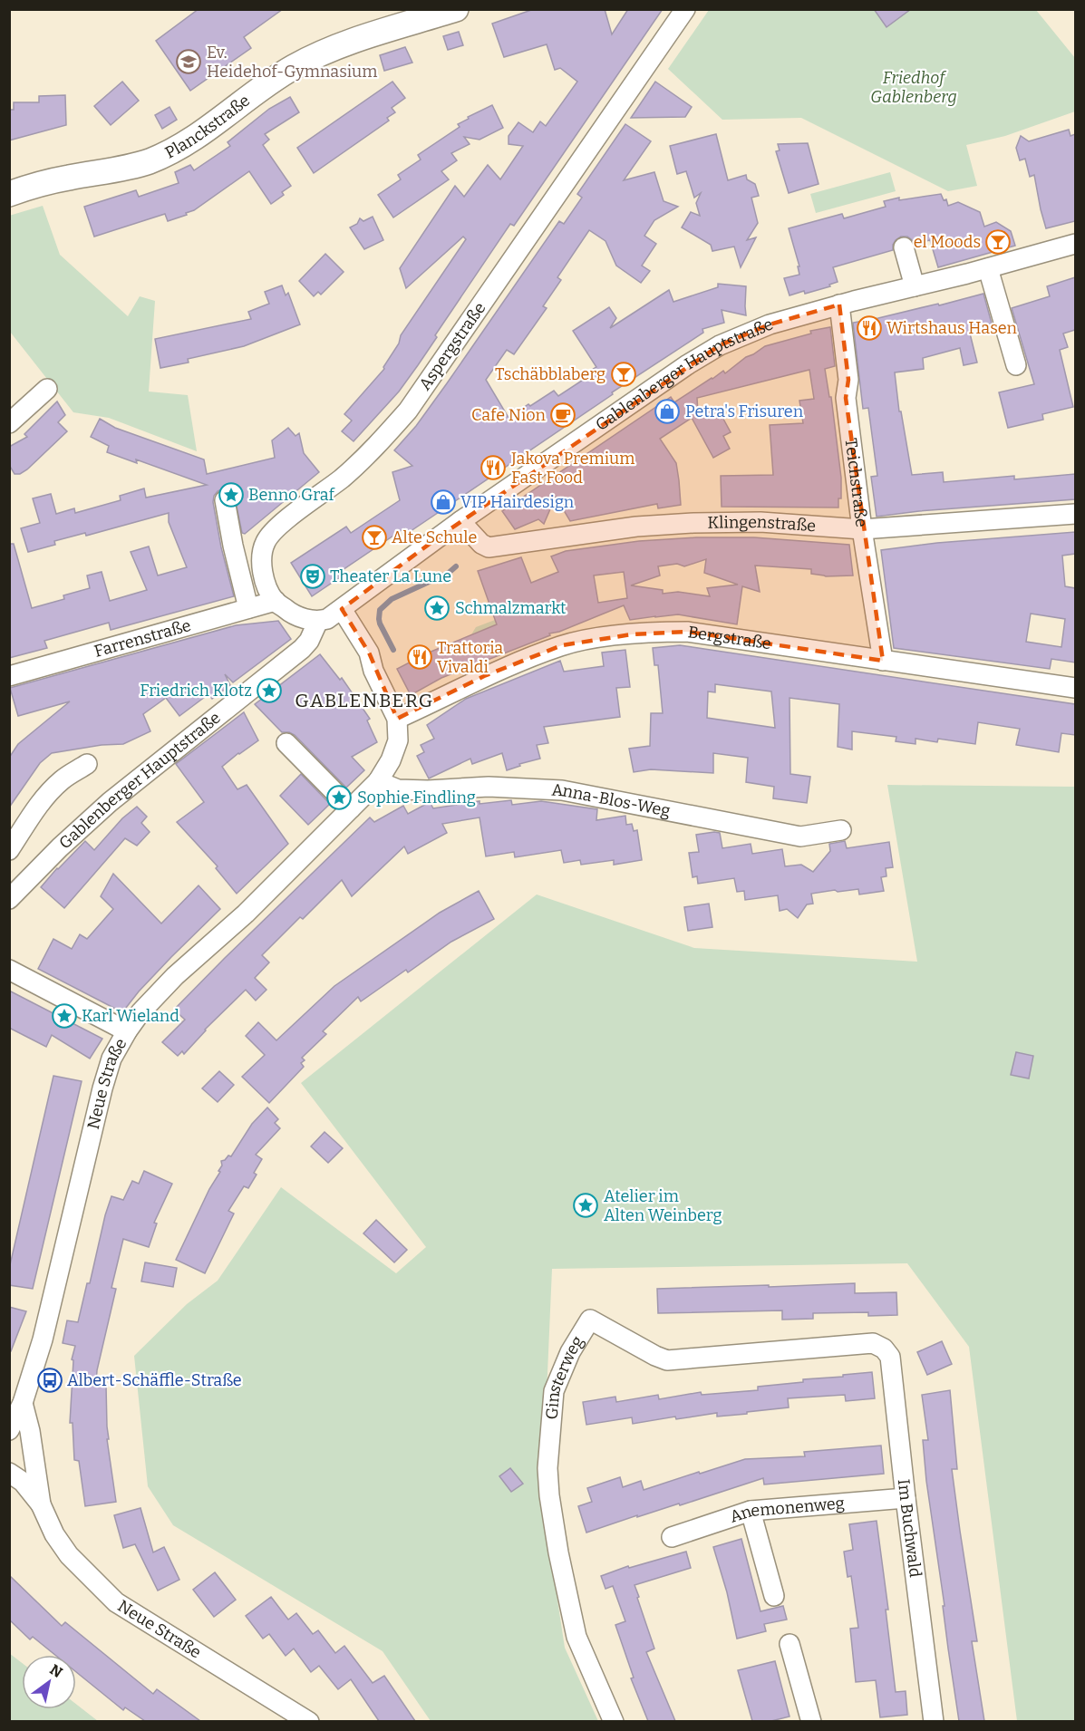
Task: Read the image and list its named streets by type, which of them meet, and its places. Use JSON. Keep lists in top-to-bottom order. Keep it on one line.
{"streets":{"main road":["Planckstraße"],"street":["Aspergstraße","Gablenberger Hauptstraße","Teichstraße","Klingenstraße","Farrenstraße","Bergstraße","Anna-Blos-Weg","Neue Straße","Ginsterweg","Anemonenweg","Im Buchwald"]},"crossings":[["Aspergstraße","Farrenstraße"],["Gablenberger Hauptstraße","Teichstraße"],["Gablenberger Hauptstraße","Klingenstraße"],["Gablenberger Hauptstraße","Neue Straße"],["Teichstraße","Klingenstraße"],["Teichstraße","Bergstraße"],["Bergstraße","Neue Straße"],["Anna-Blos-Weg","Neue Straße"],["Ginsterweg","Im Buchwald"],["Anemonenweg","Im Buchwald"]],"districts":["GABLENBERG"],"parks":["Friedhof Gablenberg"],"places":{"school or university":["Ev. Heidehof-Gymnasium"],"bar":["el Moods","Tschäbblaberg","Alte Schule"],"restaurant":["Wirtshaus Hasen","Jakova Premium Fast Food","Trattoria Vivaldi"],"shop":["Petra's Frisuren","VIP Hairdesign"],"cafe":["Cafe Nion"],"place":["Benno Graf","Schmalzmarkt","Friedrich Klotz","Sophie Findling","Karl Wieland","Atelier im Alten Weinberg"],"theatre":["Theater La Lune"],"bus stop":["Albert-Schäffle-Straße"]},"north":"top right"}
